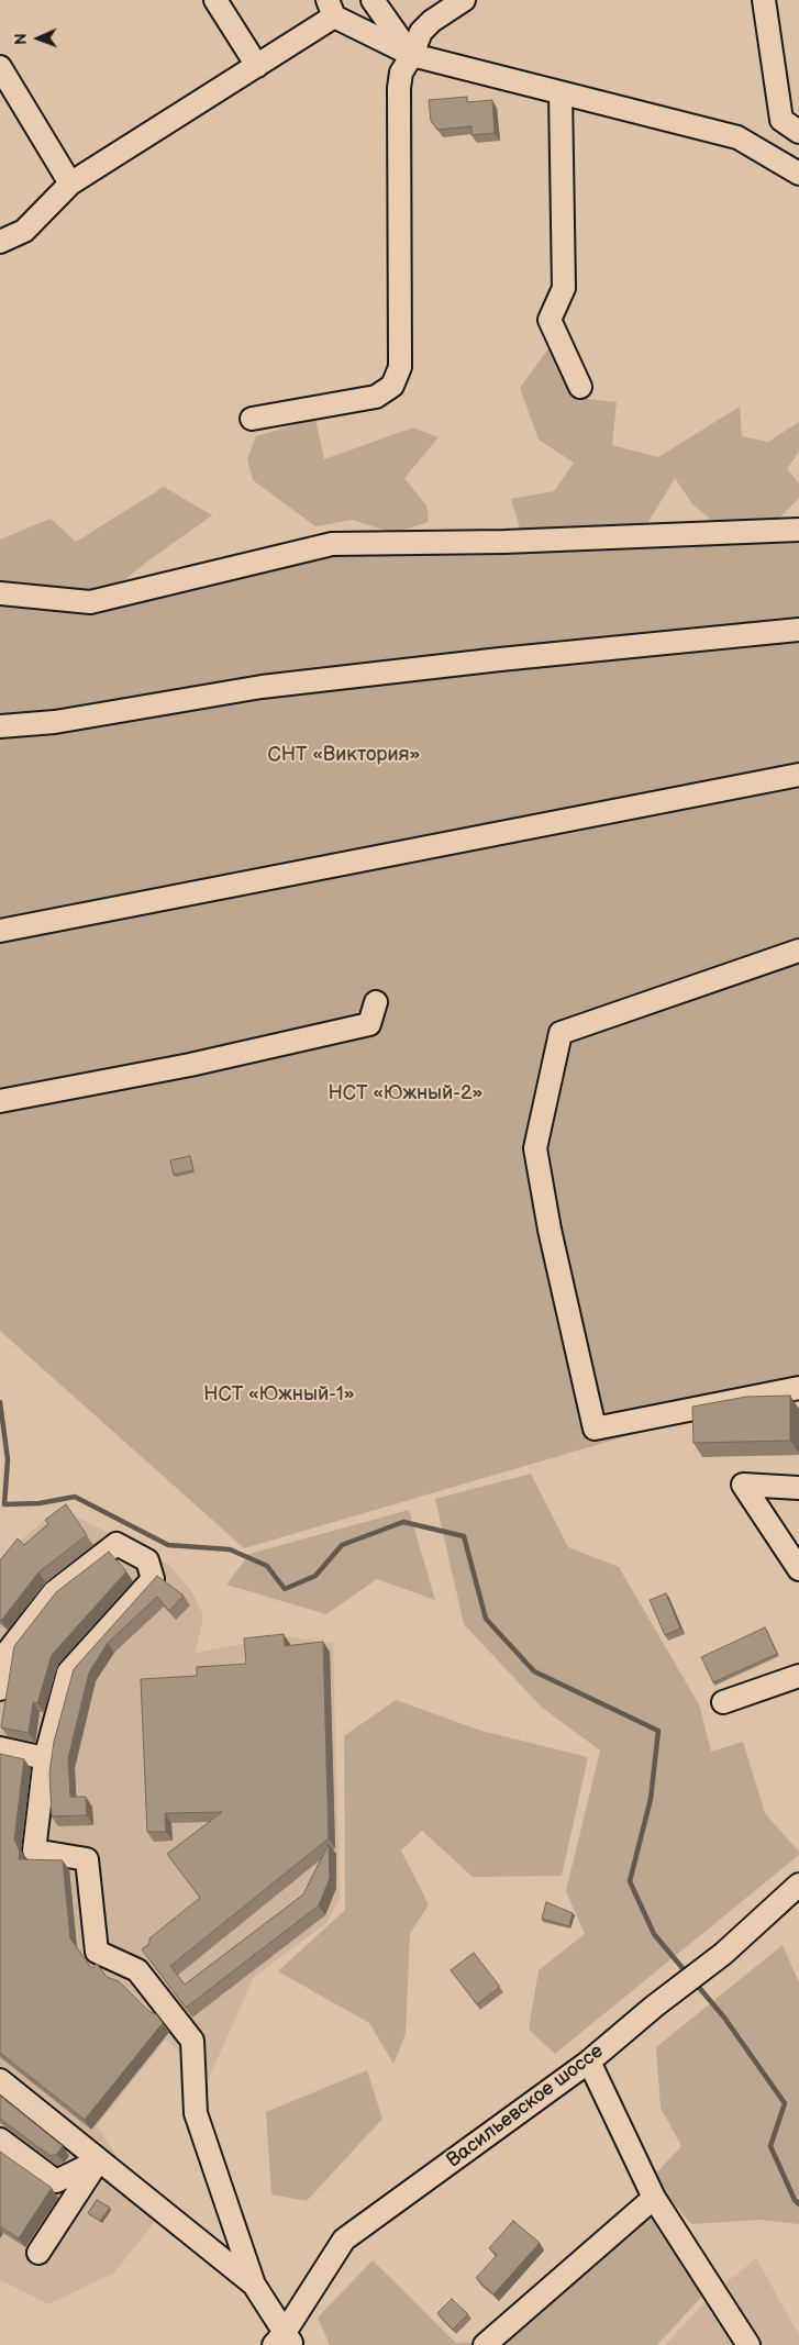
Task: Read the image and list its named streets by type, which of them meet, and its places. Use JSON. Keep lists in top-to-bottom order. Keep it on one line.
{"streets":{"street":["Васильевское шоссе"]},"parks":["СНТ «Виктория»","НСТ «Южный-2»","НСТ «Южный-1»"],"north":"left"}
